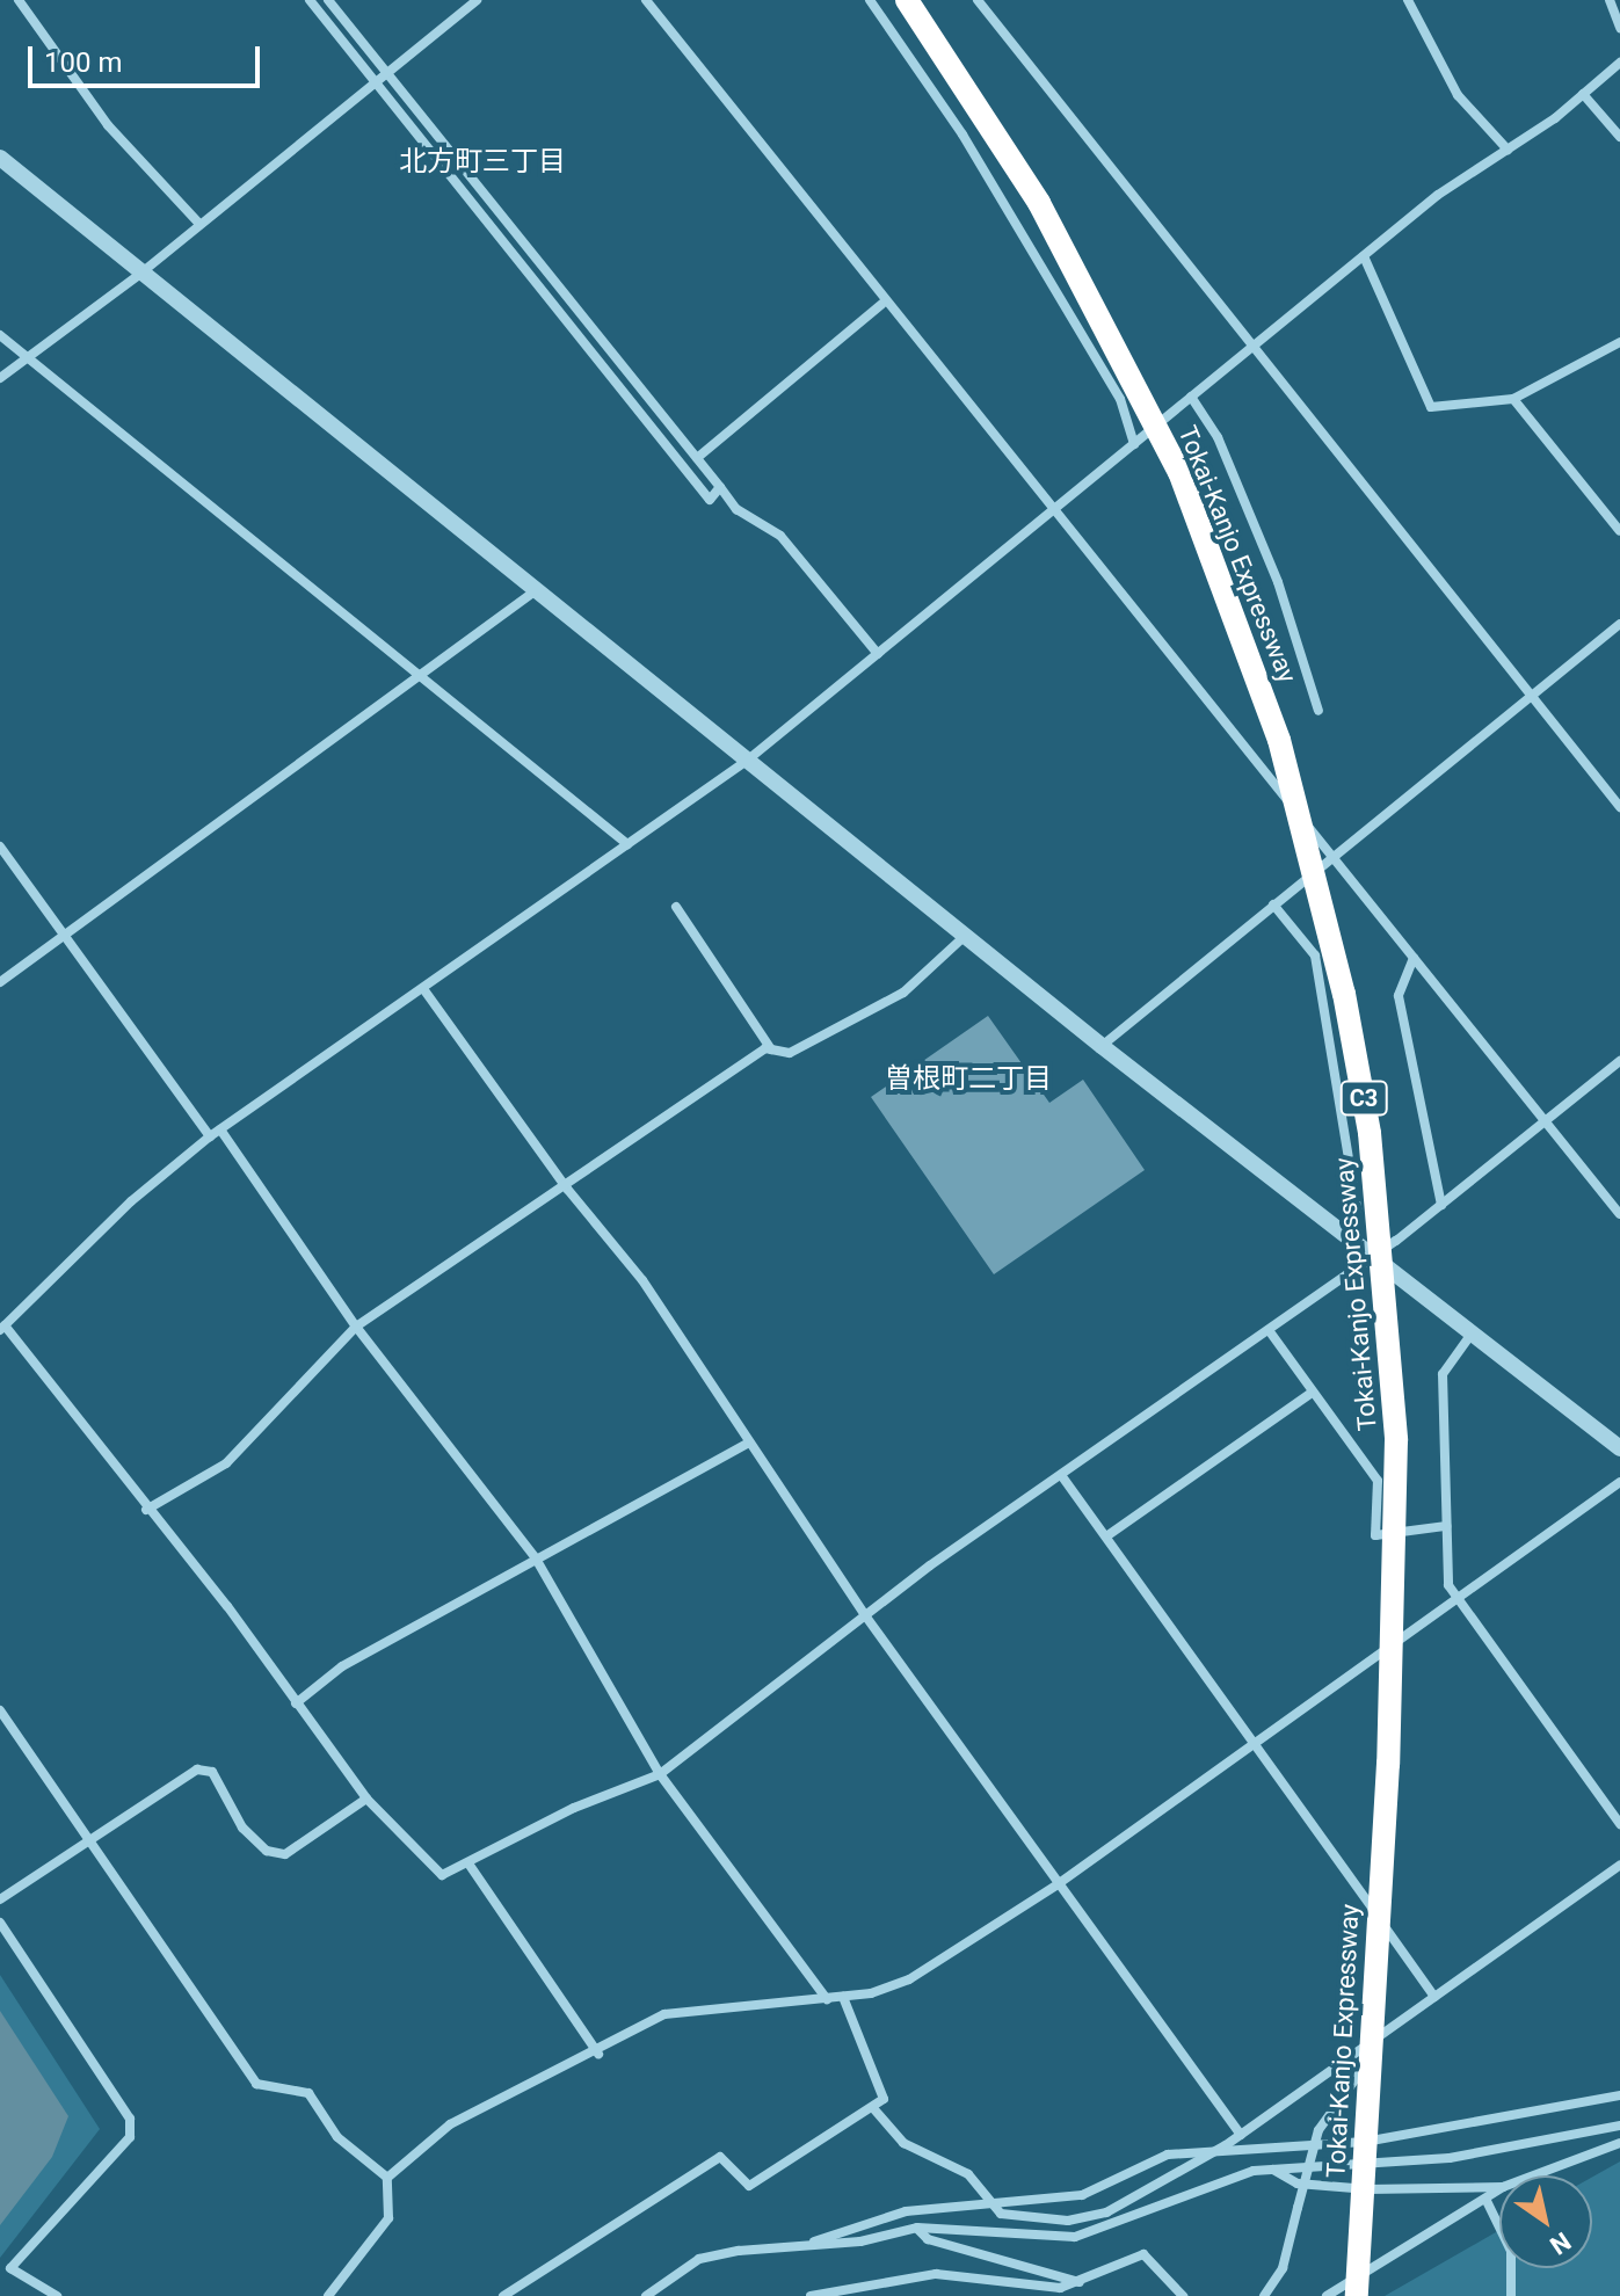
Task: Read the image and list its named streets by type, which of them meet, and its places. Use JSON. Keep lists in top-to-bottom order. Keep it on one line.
{"streets":{"highway":["Tokai-Kanjo Expressway","C3"]},"districts":["北方町三丁目","曽根町二丁目"],"scale_bar":"100 m","north":"bottom right"}
